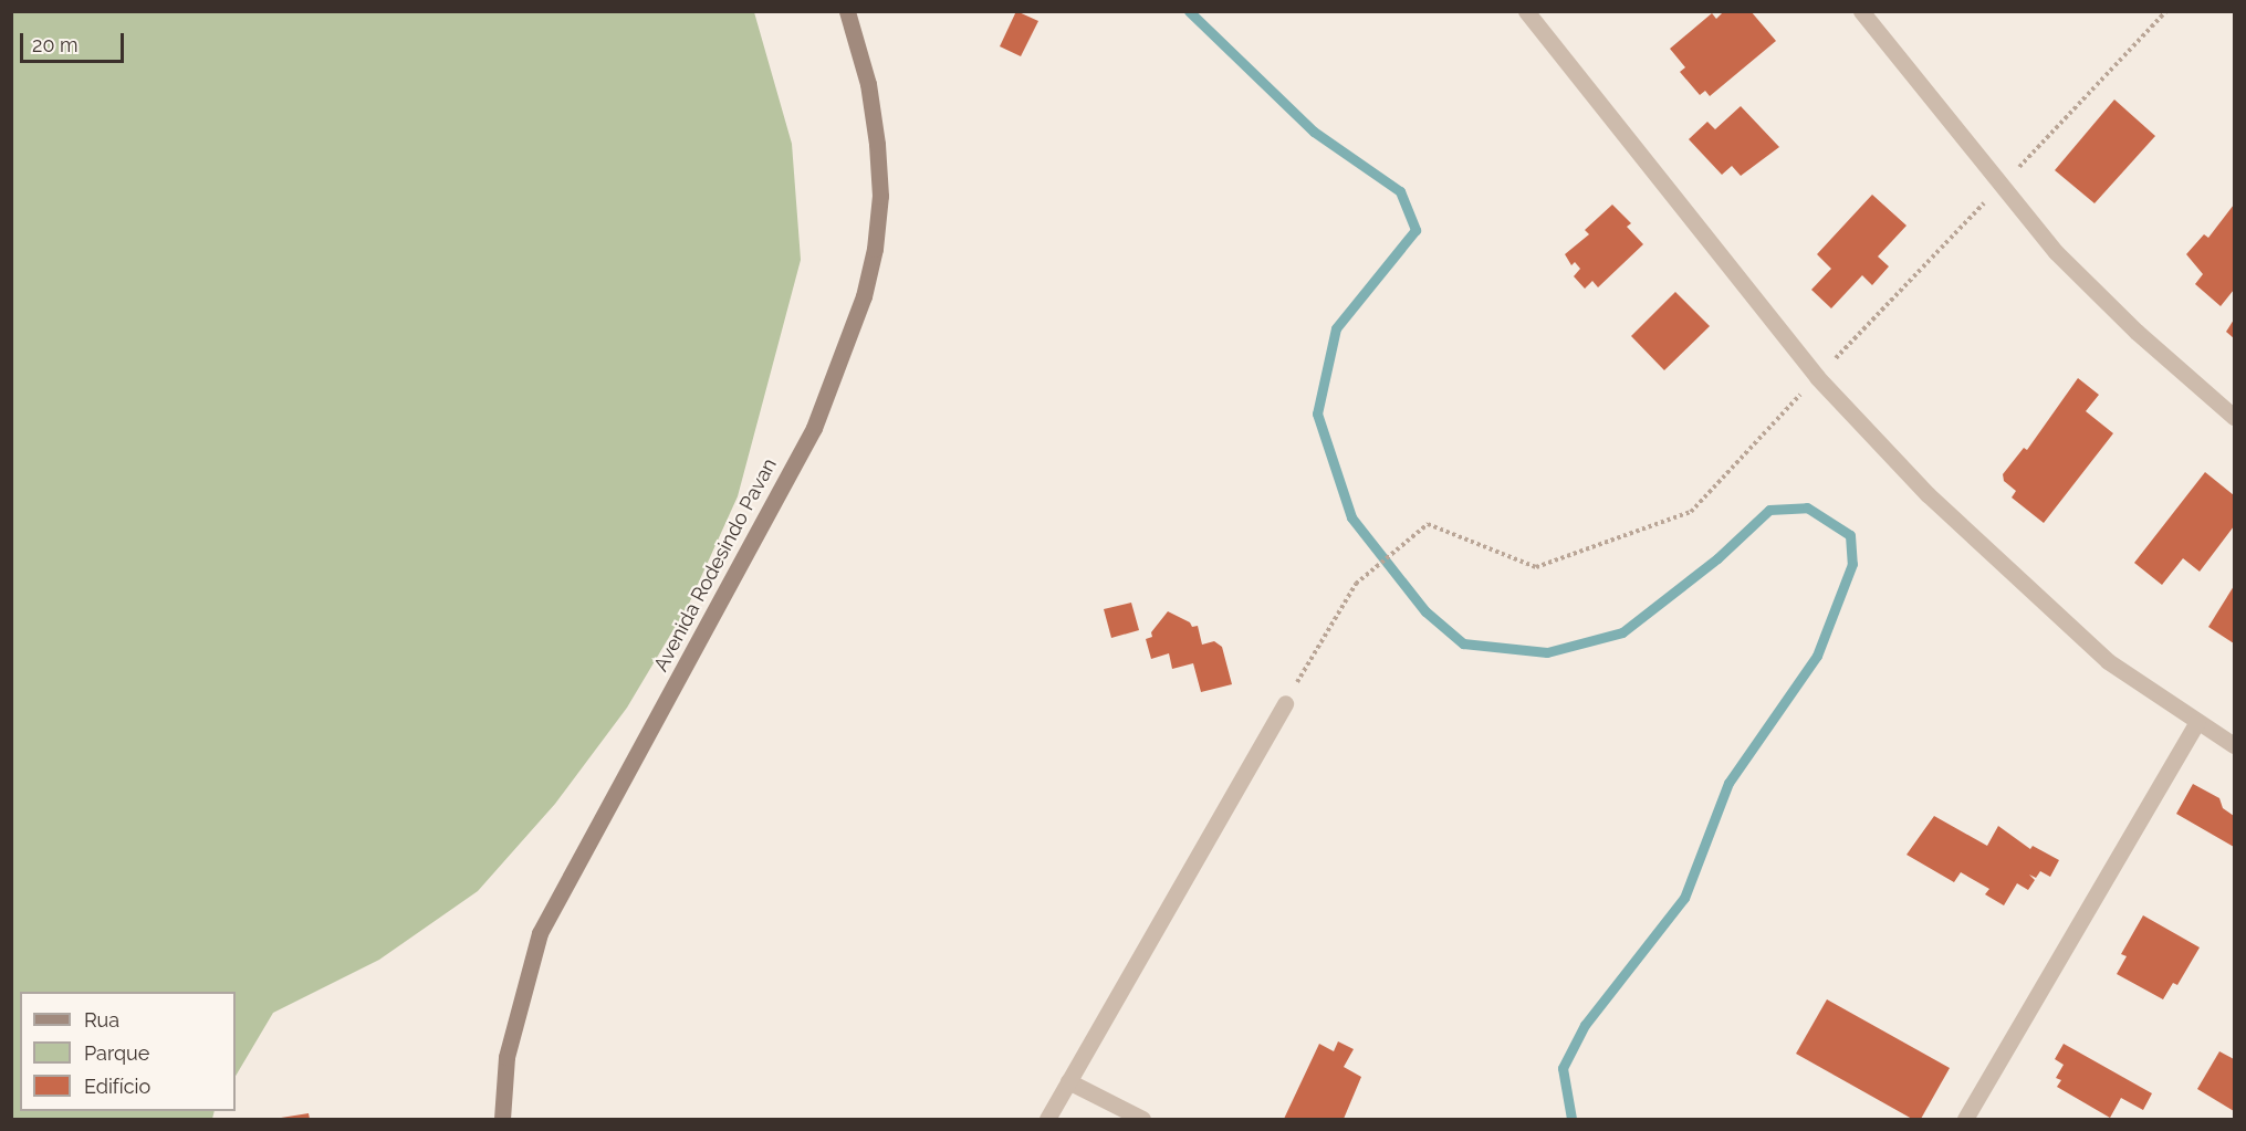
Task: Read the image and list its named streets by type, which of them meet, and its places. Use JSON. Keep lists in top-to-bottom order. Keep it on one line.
{"streets":{"main road":["Avenida Rodesindo Pavan"]},"legend":["Rua","Parque","Edifício"],"scale_bar":"20 m"}
